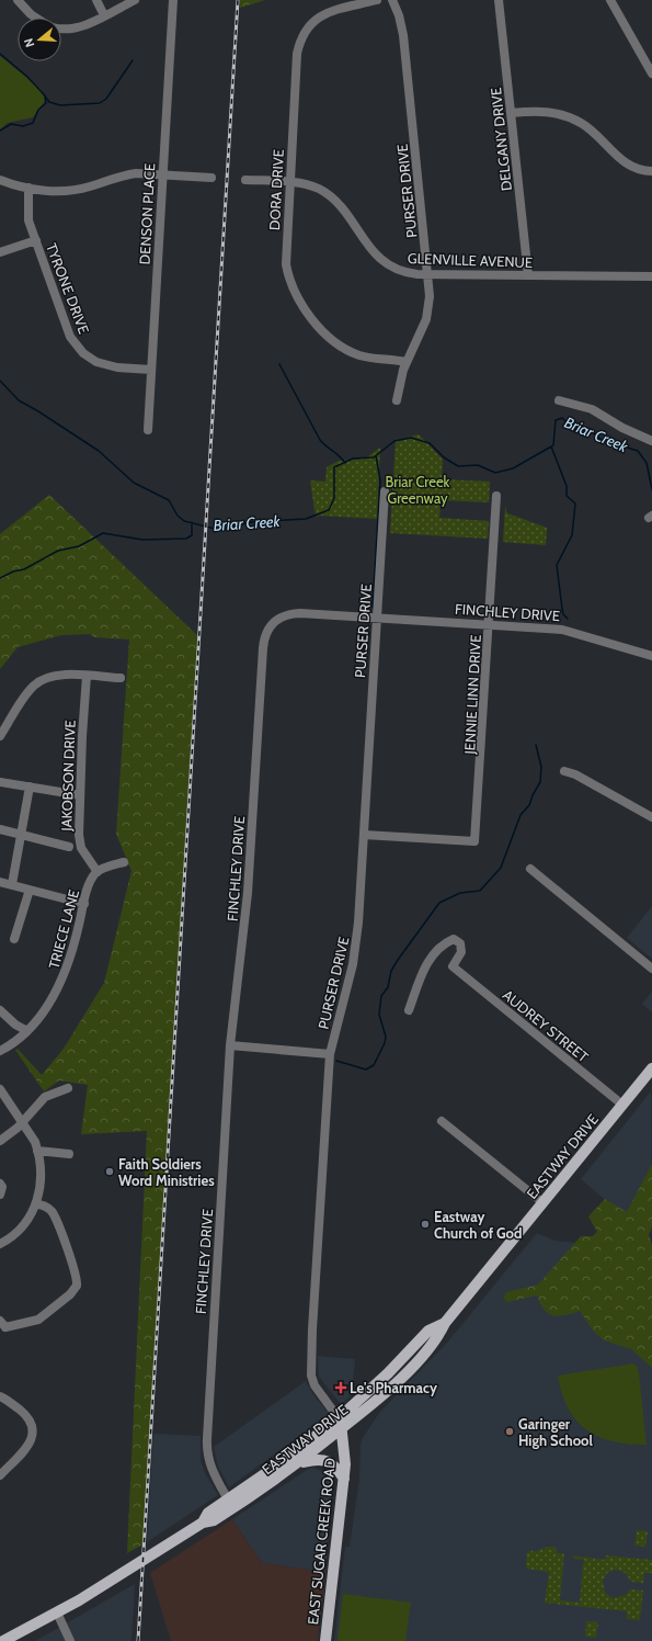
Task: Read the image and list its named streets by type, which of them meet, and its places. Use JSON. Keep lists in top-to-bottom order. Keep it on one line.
{"streets":{"main road":["EASTWAY DRIVE","EAST SUGAR CREEK ROAD"],"street":["DELGANY DRIVE","DORA DRIVE","PURSER DRIVE","DENSON PLACE","GLENVILLE AVENUE","TYRONE DRIVE","FINCHLEY DRIVE","JENNIE LINN DRIVE","JAKOBSON DRIVE","TRIECE LANE","AUDREY STREET"]},"crossings":[["DELGANY DRIVE","GLENVILLE AVENUE"],["DORA DRIVE","PURSER DRIVE"],["DORA DRIVE","GLENVILLE AVENUE"],["PURSER DRIVE","GLENVILLE AVENUE"],["PURSER DRIVE","FINCHLEY DRIVE"],["PURSER DRIVE","JENNIE LINN DRIVE"],["PURSER DRIVE","EASTWAY DRIVE"],["PURSER DRIVE","EAST SUGAR CREEK ROAD"],["DENSON PLACE","TYRONE DRIVE"],["FINCHLEY DRIVE","JENNIE LINN DRIVE"],["FINCHLEY DRIVE","EASTWAY DRIVE"],["JAKOBSON DRIVE","TRIECE LANE"],["AUDREY STREET","EASTWAY DRIVE"],["EASTWAY DRIVE","EAST SUGAR CREEK ROAD"]],"water":["Briar Creek"],"parks":["Briar Creek Greenway"],"places":{"other":["Faith Soldiers Word Ministries","Eastway Church of God","Garinger High School"],"health":["Le's Pharmacy"]},"north":"left"}
